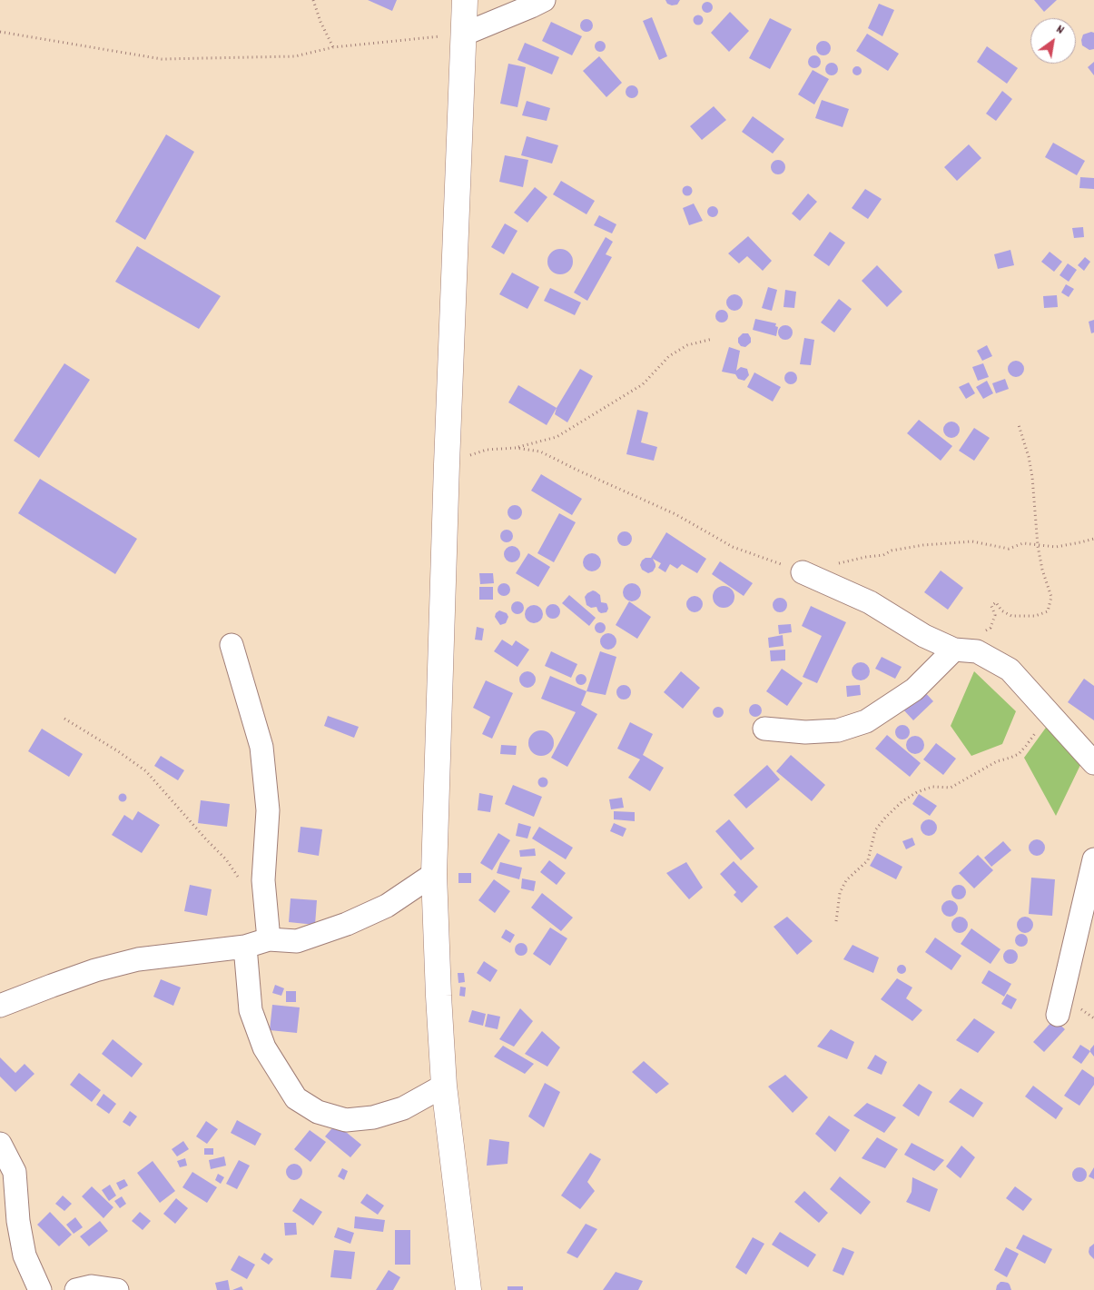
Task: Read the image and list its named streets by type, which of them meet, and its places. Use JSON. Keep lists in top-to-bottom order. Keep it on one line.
{"north":"top right"}
